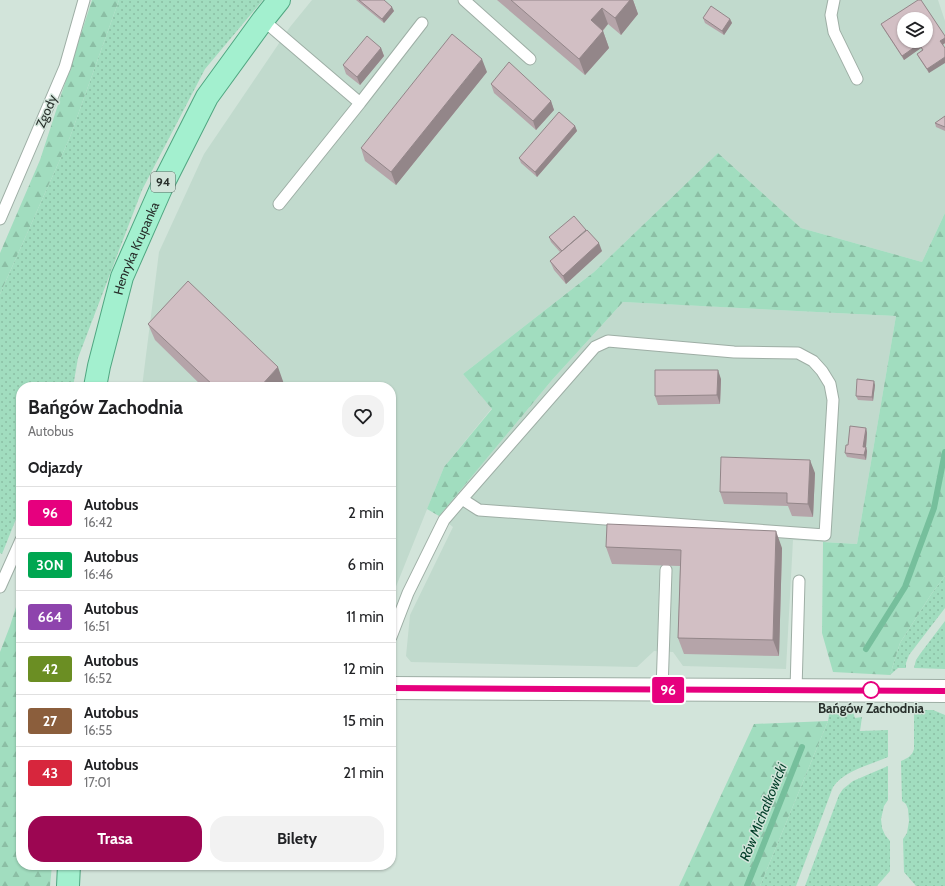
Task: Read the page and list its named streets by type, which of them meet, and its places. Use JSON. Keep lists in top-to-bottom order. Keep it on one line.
{"streets":{"main road":["94","Henryka Krupanka"],"lane":["Zgody"]},"water":["Rów Michałkowicki"],"places":["Bańgów Zachodnia"],"lines":["bus line 96"],"page":{"on_map":"96","heading":[["Bańgów Zachodnia","Autobus"],"Odjazdy"],"list":[{"mark":"96","name":"Autobus","note":"16:42","value":"2 min"},{"mark":"30N","name":"Autobus","note":"16:46","value":"6 min"},{"mark":"664","name":"Autobus","note":"16:51","value":"11 min"},{"mark":"42","name":"Autobus","note":"16:52","value":"12 min"},{"mark":"27","name":"Autobus","note":"16:55","value":"15 min"},{"mark":"43","name":"Autobus","note":"17:01","value":"21 min"}],"buttons":["Trasa","Bilety"]}}
